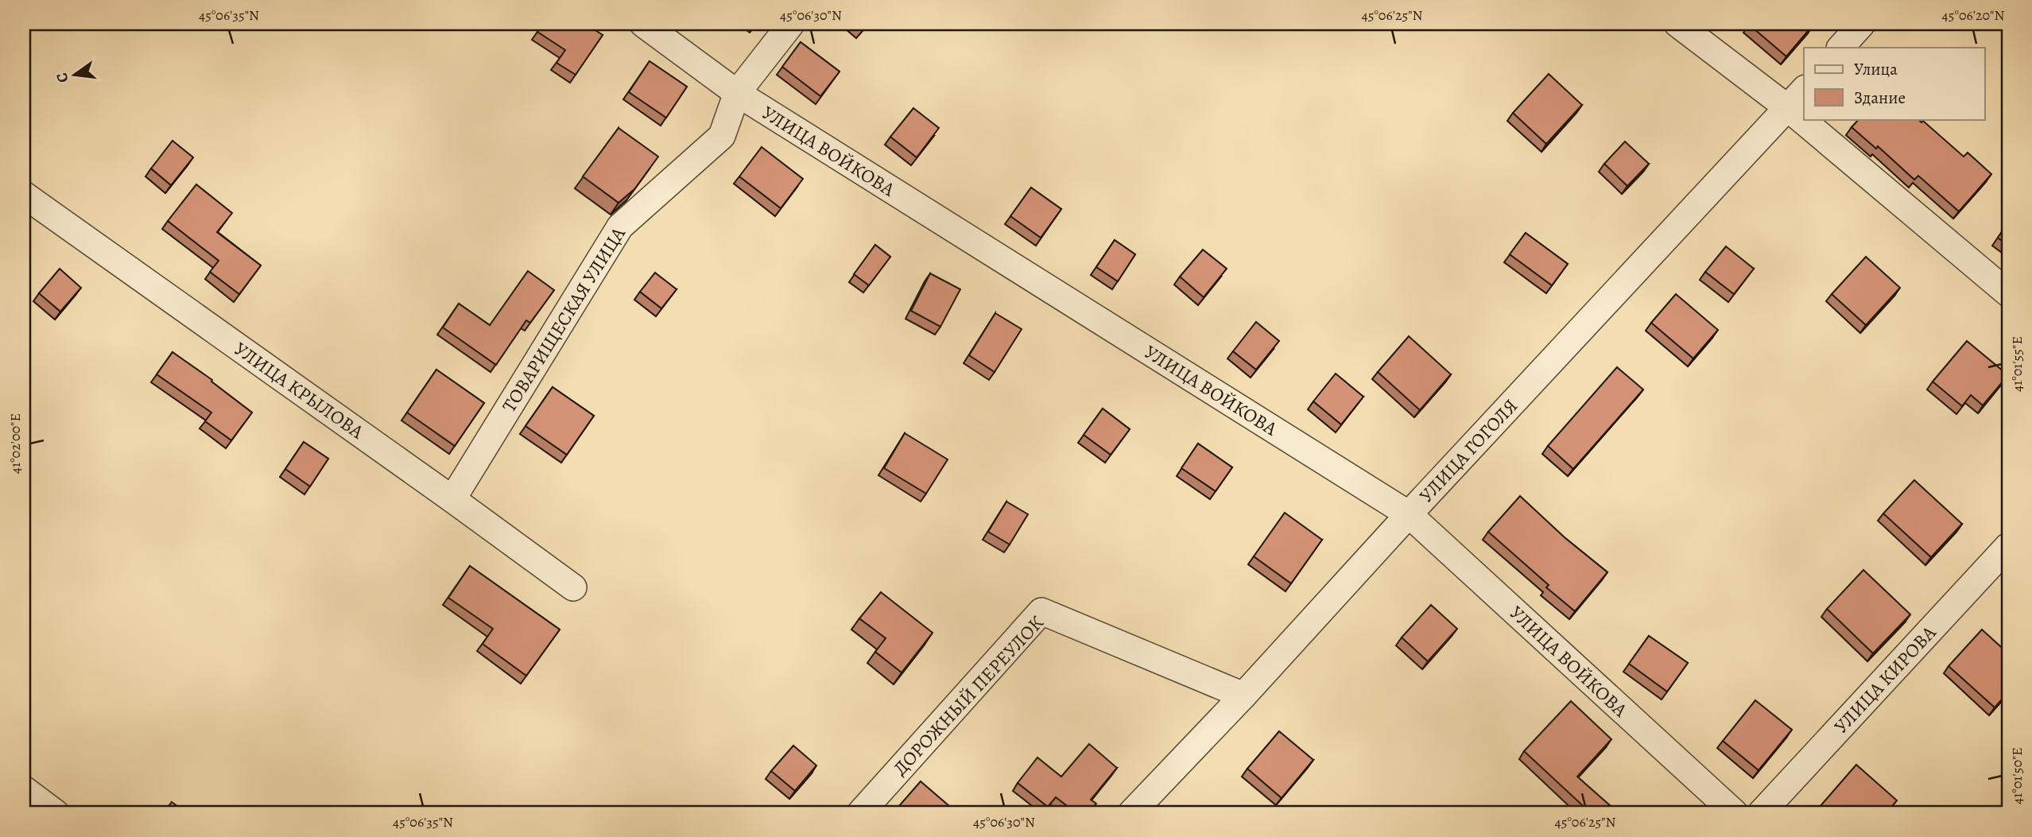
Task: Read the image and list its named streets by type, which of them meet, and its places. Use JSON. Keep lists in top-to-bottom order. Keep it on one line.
{"streets":{"street":["УЛИЦА ВОЙКОВА","ТОВАРИЩЕСКАЯ УЛИЦА","УЛИЦА КРЫЛОВА","УЛИЦА ГОГОЛЯ","УЛИЦА КИРОВА","ДОРОЖНЫЙ ПЕРЕУЛОК"]},"crossings":[["УЛИЦА ВОЙКОВА","ТОВАРИЩЕСКАЯ УЛИЦА"],["УЛИЦА ВОЙКОВА","УЛИЦА ГОГОЛЯ"],["ТОВАРИЩЕСКАЯ УЛИЦА","УЛИЦА КРЫЛОВА"],["УЛИЦА ГОГОЛЯ","ДОРОЖНЫЙ ПЕРЕУЛОК"]],"legend":["Улица","Здание"],"north":"left","coordinates":["45°06'35\"N","45°06'30\"N","45°06'25\"N","45°06'20\"N","41°01'55\"E","41°02'00\"E","41°01'50\"E"]}
